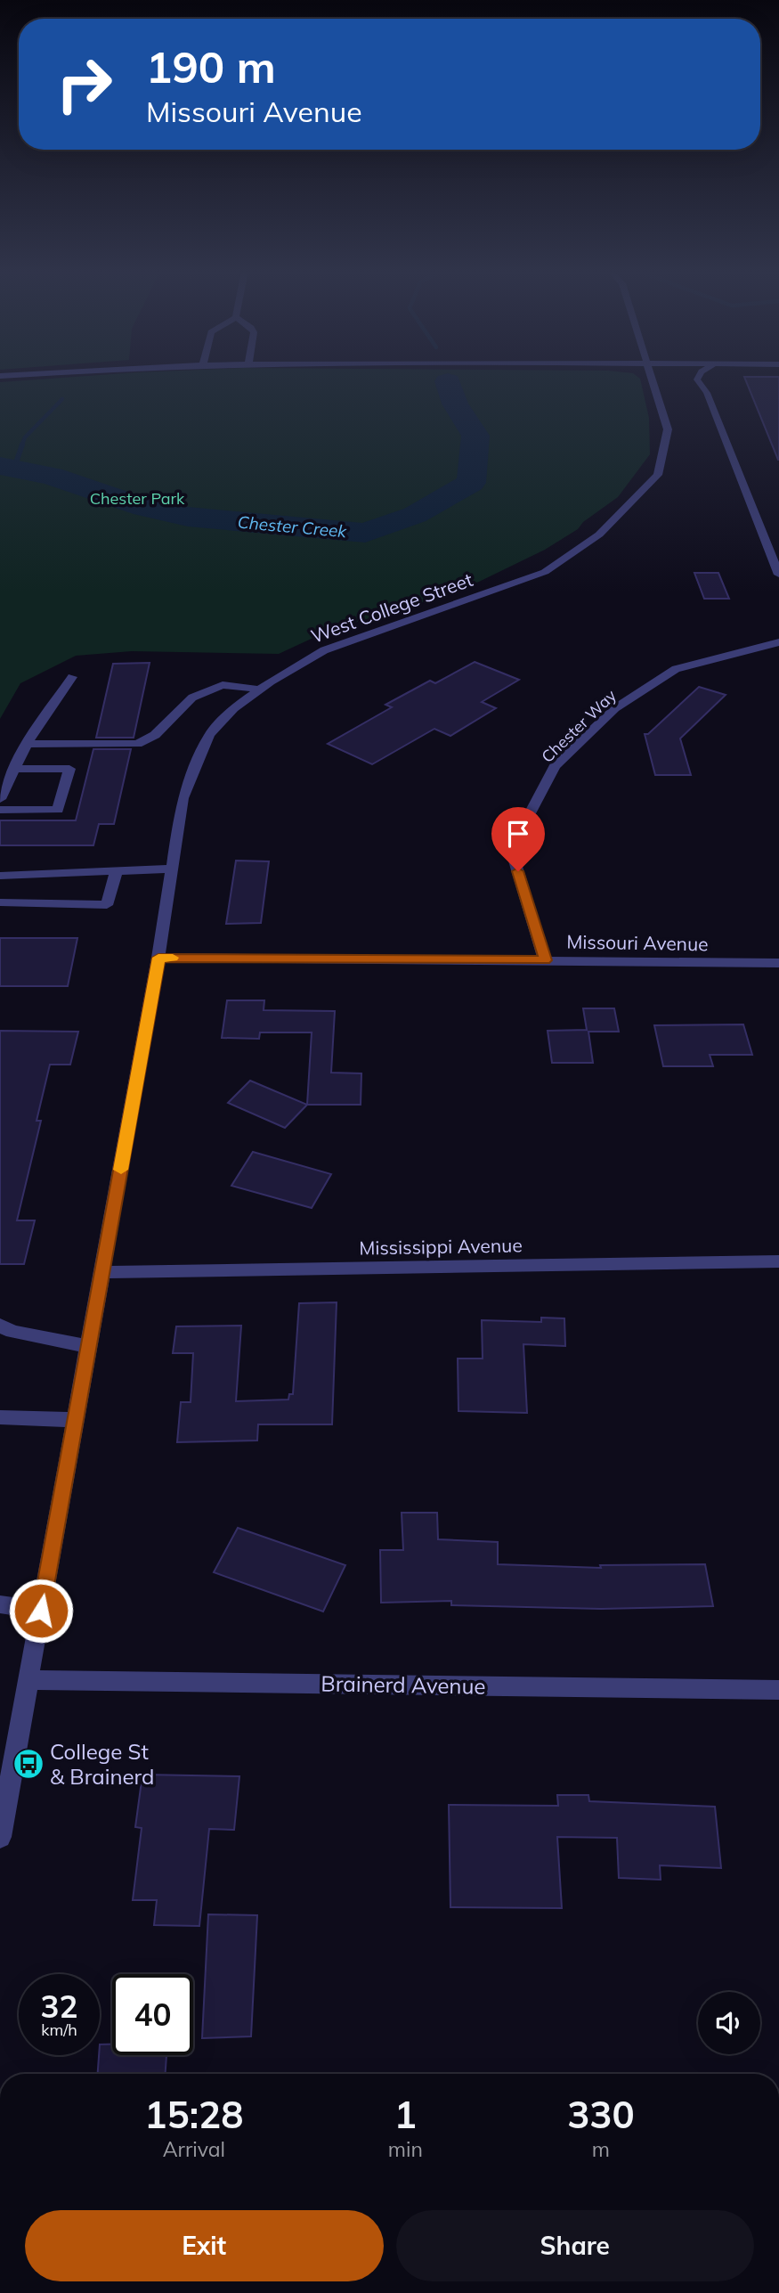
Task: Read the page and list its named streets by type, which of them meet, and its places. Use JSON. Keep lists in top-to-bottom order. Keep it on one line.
{"streets":{"street":["West College Street","Chester Way","Missouri Avenue","Mississippi Avenue","Brainerd Avenue"]},"crossings":[["West College Street","Missouri Avenue"],["West College Street","Mississippi Avenue"],["West College Street","Brainerd Avenue"],["Chester Way","Missouri Avenue"]],"water":["Chester Creek"],"parks":["Chester Park"],"places":{"bus stop":["College St & Brainerd"]},"page":{"turn":["190 m","Missouri Avenue"],"speed":"32 km/h","limit":"40","eta":["15:28","Arrival","1","min","330","m"],"buttons":["Exit","Share"]}}
